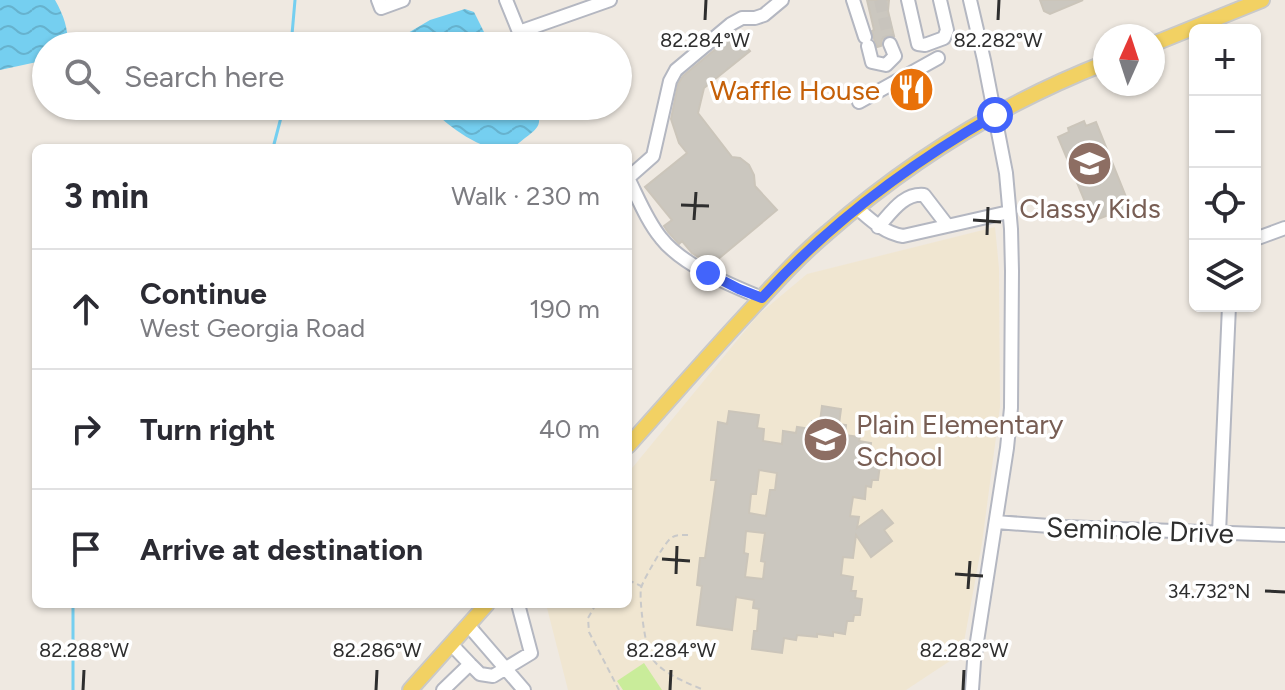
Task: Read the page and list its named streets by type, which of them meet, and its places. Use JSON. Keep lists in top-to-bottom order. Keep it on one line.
{"streets":{"street":["Seminole Drive"]},"places":{"restaurant":["Waffle House"],"school or university":["Classy Kids","Plain Elementary School"]},"north":"top","page":{"map_buttons":["+","−"],"search":"Search here","heading":["3 min","Walk · 230 m"],"list":[["Continue","West Georgia Road","190 m"],["Turn right","40 m"],"Arrive at destination"]},"coordinates":["82.284°W","82.282°W","34.732°N","82.288°W","82.286°W"]}
